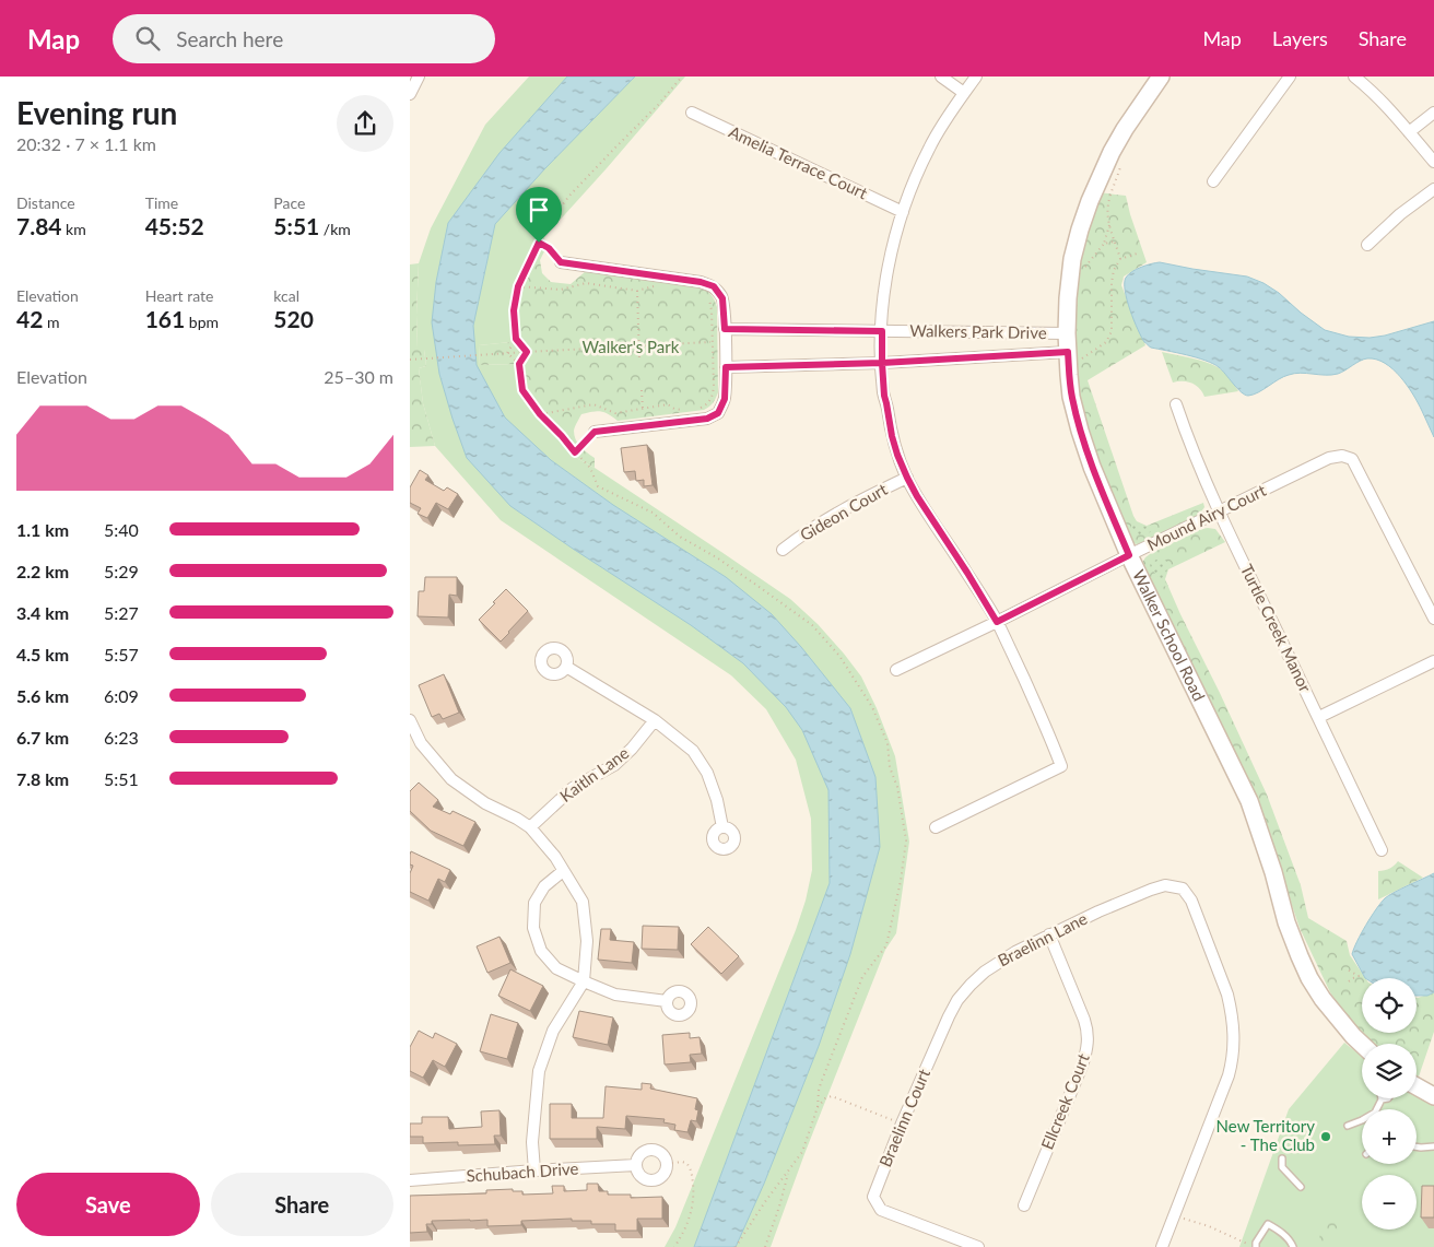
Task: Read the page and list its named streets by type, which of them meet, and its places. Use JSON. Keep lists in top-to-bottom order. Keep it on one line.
{"streets":{"street":["Amelia Terrace Court","Walkers Park Drive","Gideon Court","Mound Airy Court","Turtle Creek Manor","Walker School Road","Kaitln Lane","Braelinn Lane","Ellcreek Court","Braelinn Court","Schubach Drive"]},"crossings":[["Walkers Park Drive","Walker School Road"],["Mound Airy Court","Turtle Creek Manor"],["Mound Airy Court","Walker School Road"],["Braelinn Lane","Ellcreek Court"],["Braelinn Lane","Braelinn Court"]],"parks":["Walker's Park"],"places":["New Territory - The Club"],"page":{"header":"Map","search":"Search here","nav":["Map","Layers","Share"],"heading":["Evening run","20:32 · 7 × 1.1 km"],"stats":[["Distance","7.84 km"],["Time","45:52"],["Pace","5:51 /km"],["Elevation","42 m"],["Heart rate","161 bpm"],["kcal","520"]],"chart":["Elevation","25–30 m"],"list":[{"name":"1.1 km","note":"5:40"},{"name":"2.2 km","note":"5:29"},{"name":"3.4 km","note":"5:27"},{"name":"4.5 km","note":"5:57"},{"name":"5.6 km","note":"6:09"},{"name":"6.7 km","note":"6:23"},{"name":"7.8 km","note":"5:51"}],"map_buttons":["+","−"],"buttons":["Save","Share"]}}
